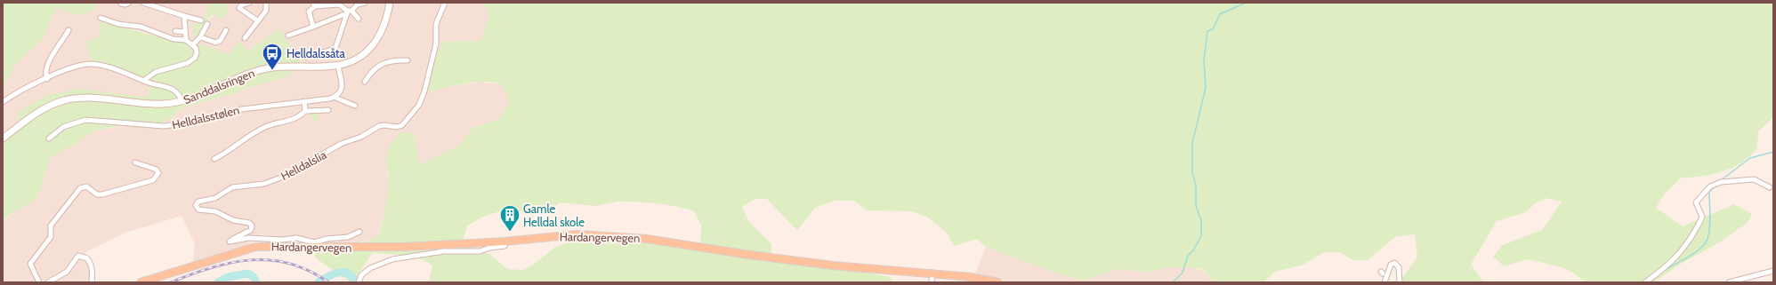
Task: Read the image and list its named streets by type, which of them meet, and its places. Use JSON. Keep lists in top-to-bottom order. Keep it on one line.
{"streets":{"main road":["Sanddalsringen","Hardangervegen"],"street":["Helldalsstølen","Helldalslia"]},"places":{"bus stop":["Helldalssåta"],"building":["Gamle Helldal skole"]}}
